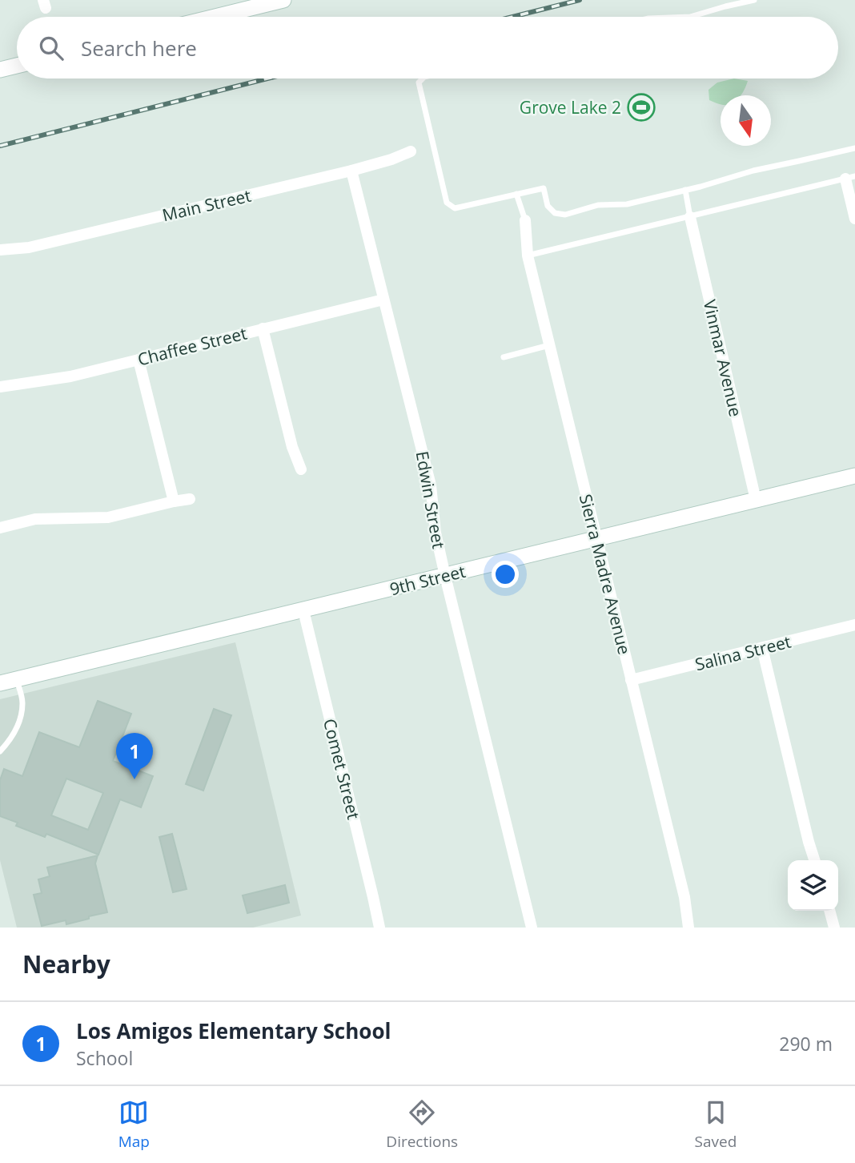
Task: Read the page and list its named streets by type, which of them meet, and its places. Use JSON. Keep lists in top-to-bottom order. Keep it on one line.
{"streets":{"street":["Main Street","Chaffee Street","Vinmar Avenue","Edwin Street","Sierra Madre Avenue","9th Street","Salina Street","Comet Street"]},"crossings":[["Main Street","Edwin Street"],["Chaffee Street","Edwin Street"],["Vinmar Avenue","9th Street"],["Edwin Street","9th Street"],["Sierra Madre Avenue","9th Street"],["Sierra Madre Avenue","Salina Street"],["9th Street","Comet Street"]],"places":{"sports":["Grove Lake 2"]},"north":"bottom","page":{"search":"Search here","pins":"1","heading":"Nearby","list":[{"mark":"1","name":"Los Amigos Elementary School","note":"School","value":"290 m"}],"nav":["Map","Directions","Saved"]}}
